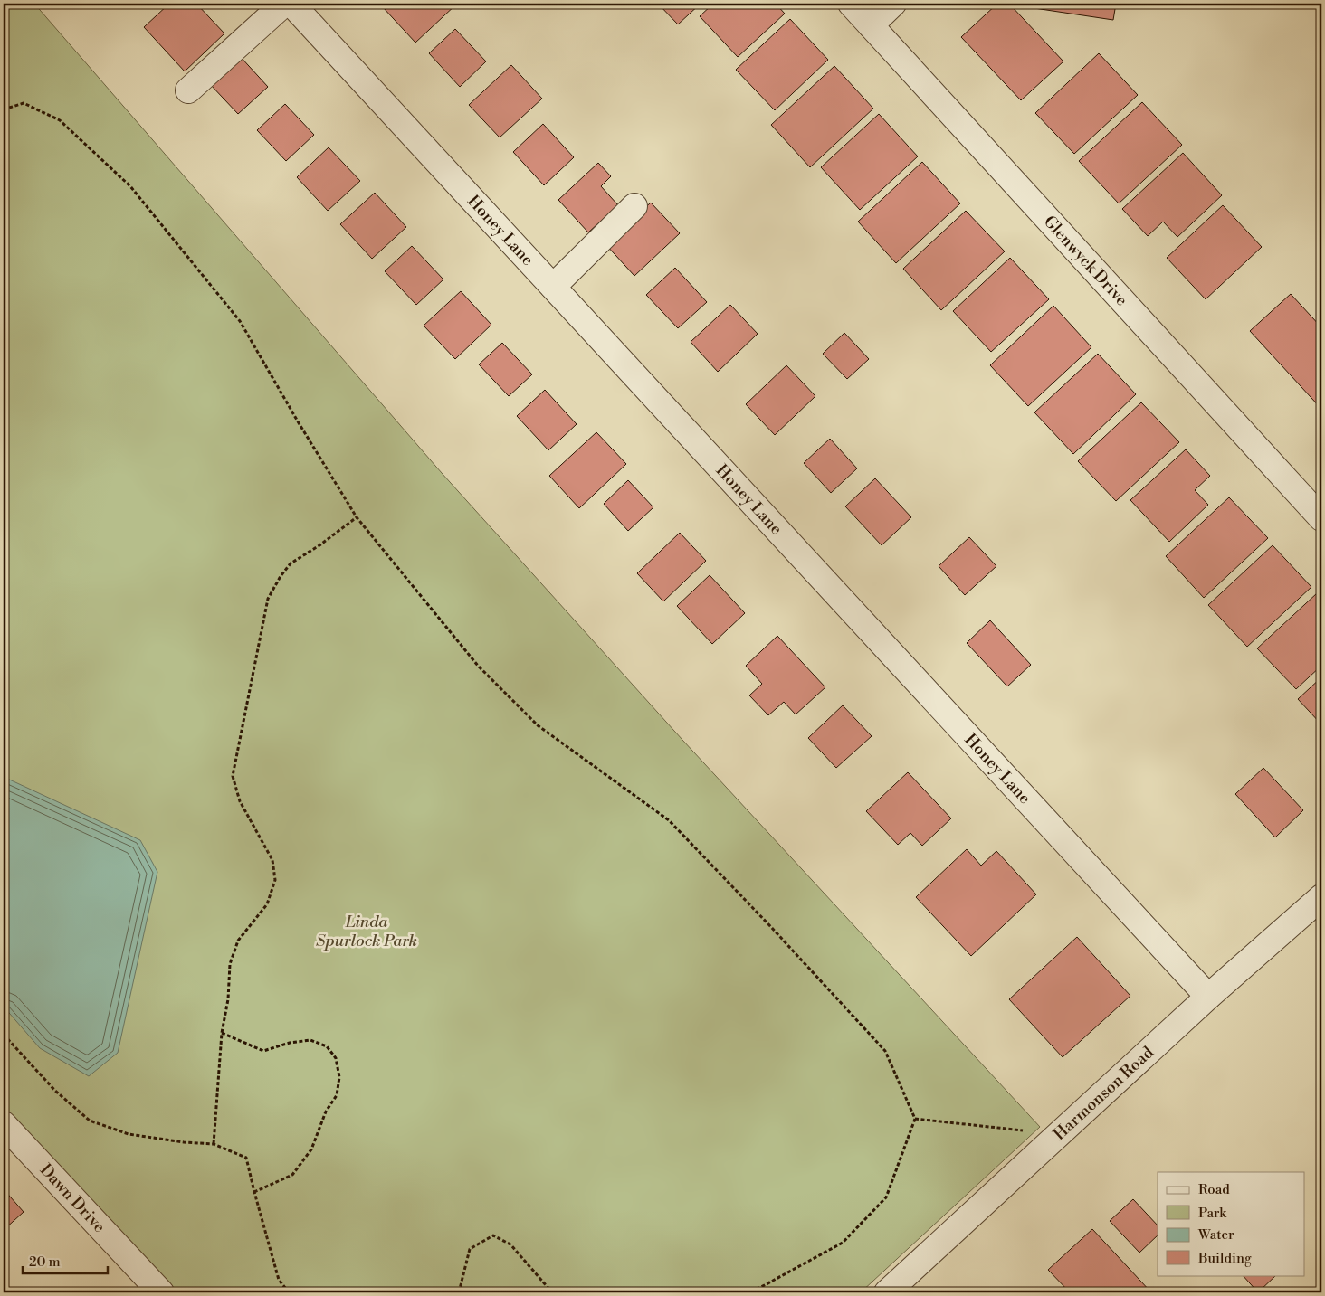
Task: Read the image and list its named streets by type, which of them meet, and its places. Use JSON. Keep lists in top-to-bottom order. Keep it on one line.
{"streets":{"street":["Honey Lane","Glenwyck Drive","Harmonson Road","Dawn Drive"]},"crossings":[["Honey Lane","Harmonson Road"]],"parks":["Linda Spurlock Park"],"legend":["Road","Park","Water","Building"],"scale_bar":"20 m"}
